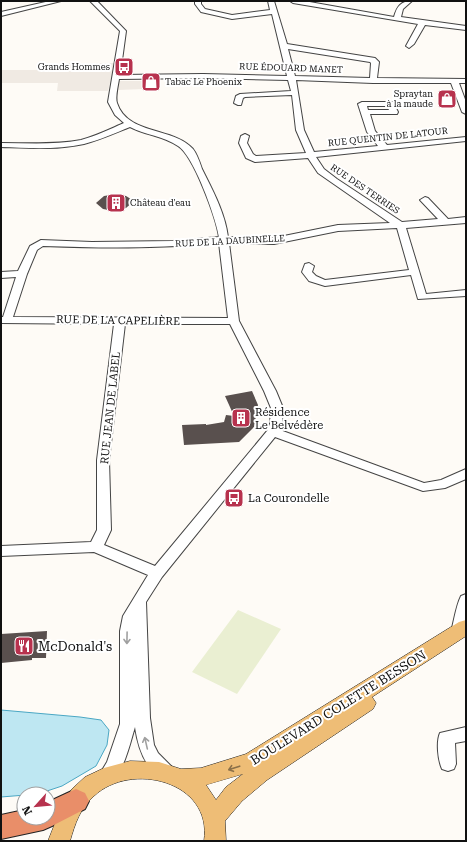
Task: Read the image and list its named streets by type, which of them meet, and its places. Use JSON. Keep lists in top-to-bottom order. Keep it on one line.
{"streets":{"main road":["BOULEVARD COLETTE BESSON"],"street":["RUE ÉDOUARD MANET","RUE QUENTIN DE LATOUR","RUE DES TERRIES","RUE DE LA DAUBINELLE","RUE DE LA CAPELIÈRE","RUE JEAN DE LABEL"]},"crossings":[["RUE ÉDOUARD MANET","RUE DES TERRIES"],["RUE QUENTIN DE LATOUR","RUE DES TERRIES"],["RUE DES TERRIES","RUE DE LA DAUBINELLE"],["RUE DE LA CAPELIÈRE","RUE JEAN DE LABEL"]],"places":{"bus stop":["Grands Hommes","La Courondelle"],"shop":["Tabac Le Phoenix","Spraytan à la maude"],"building":["Château d'eau","Résidence Le Belvédère"],"restaurant":["McDonald's"]},"north":"bottom left"}
